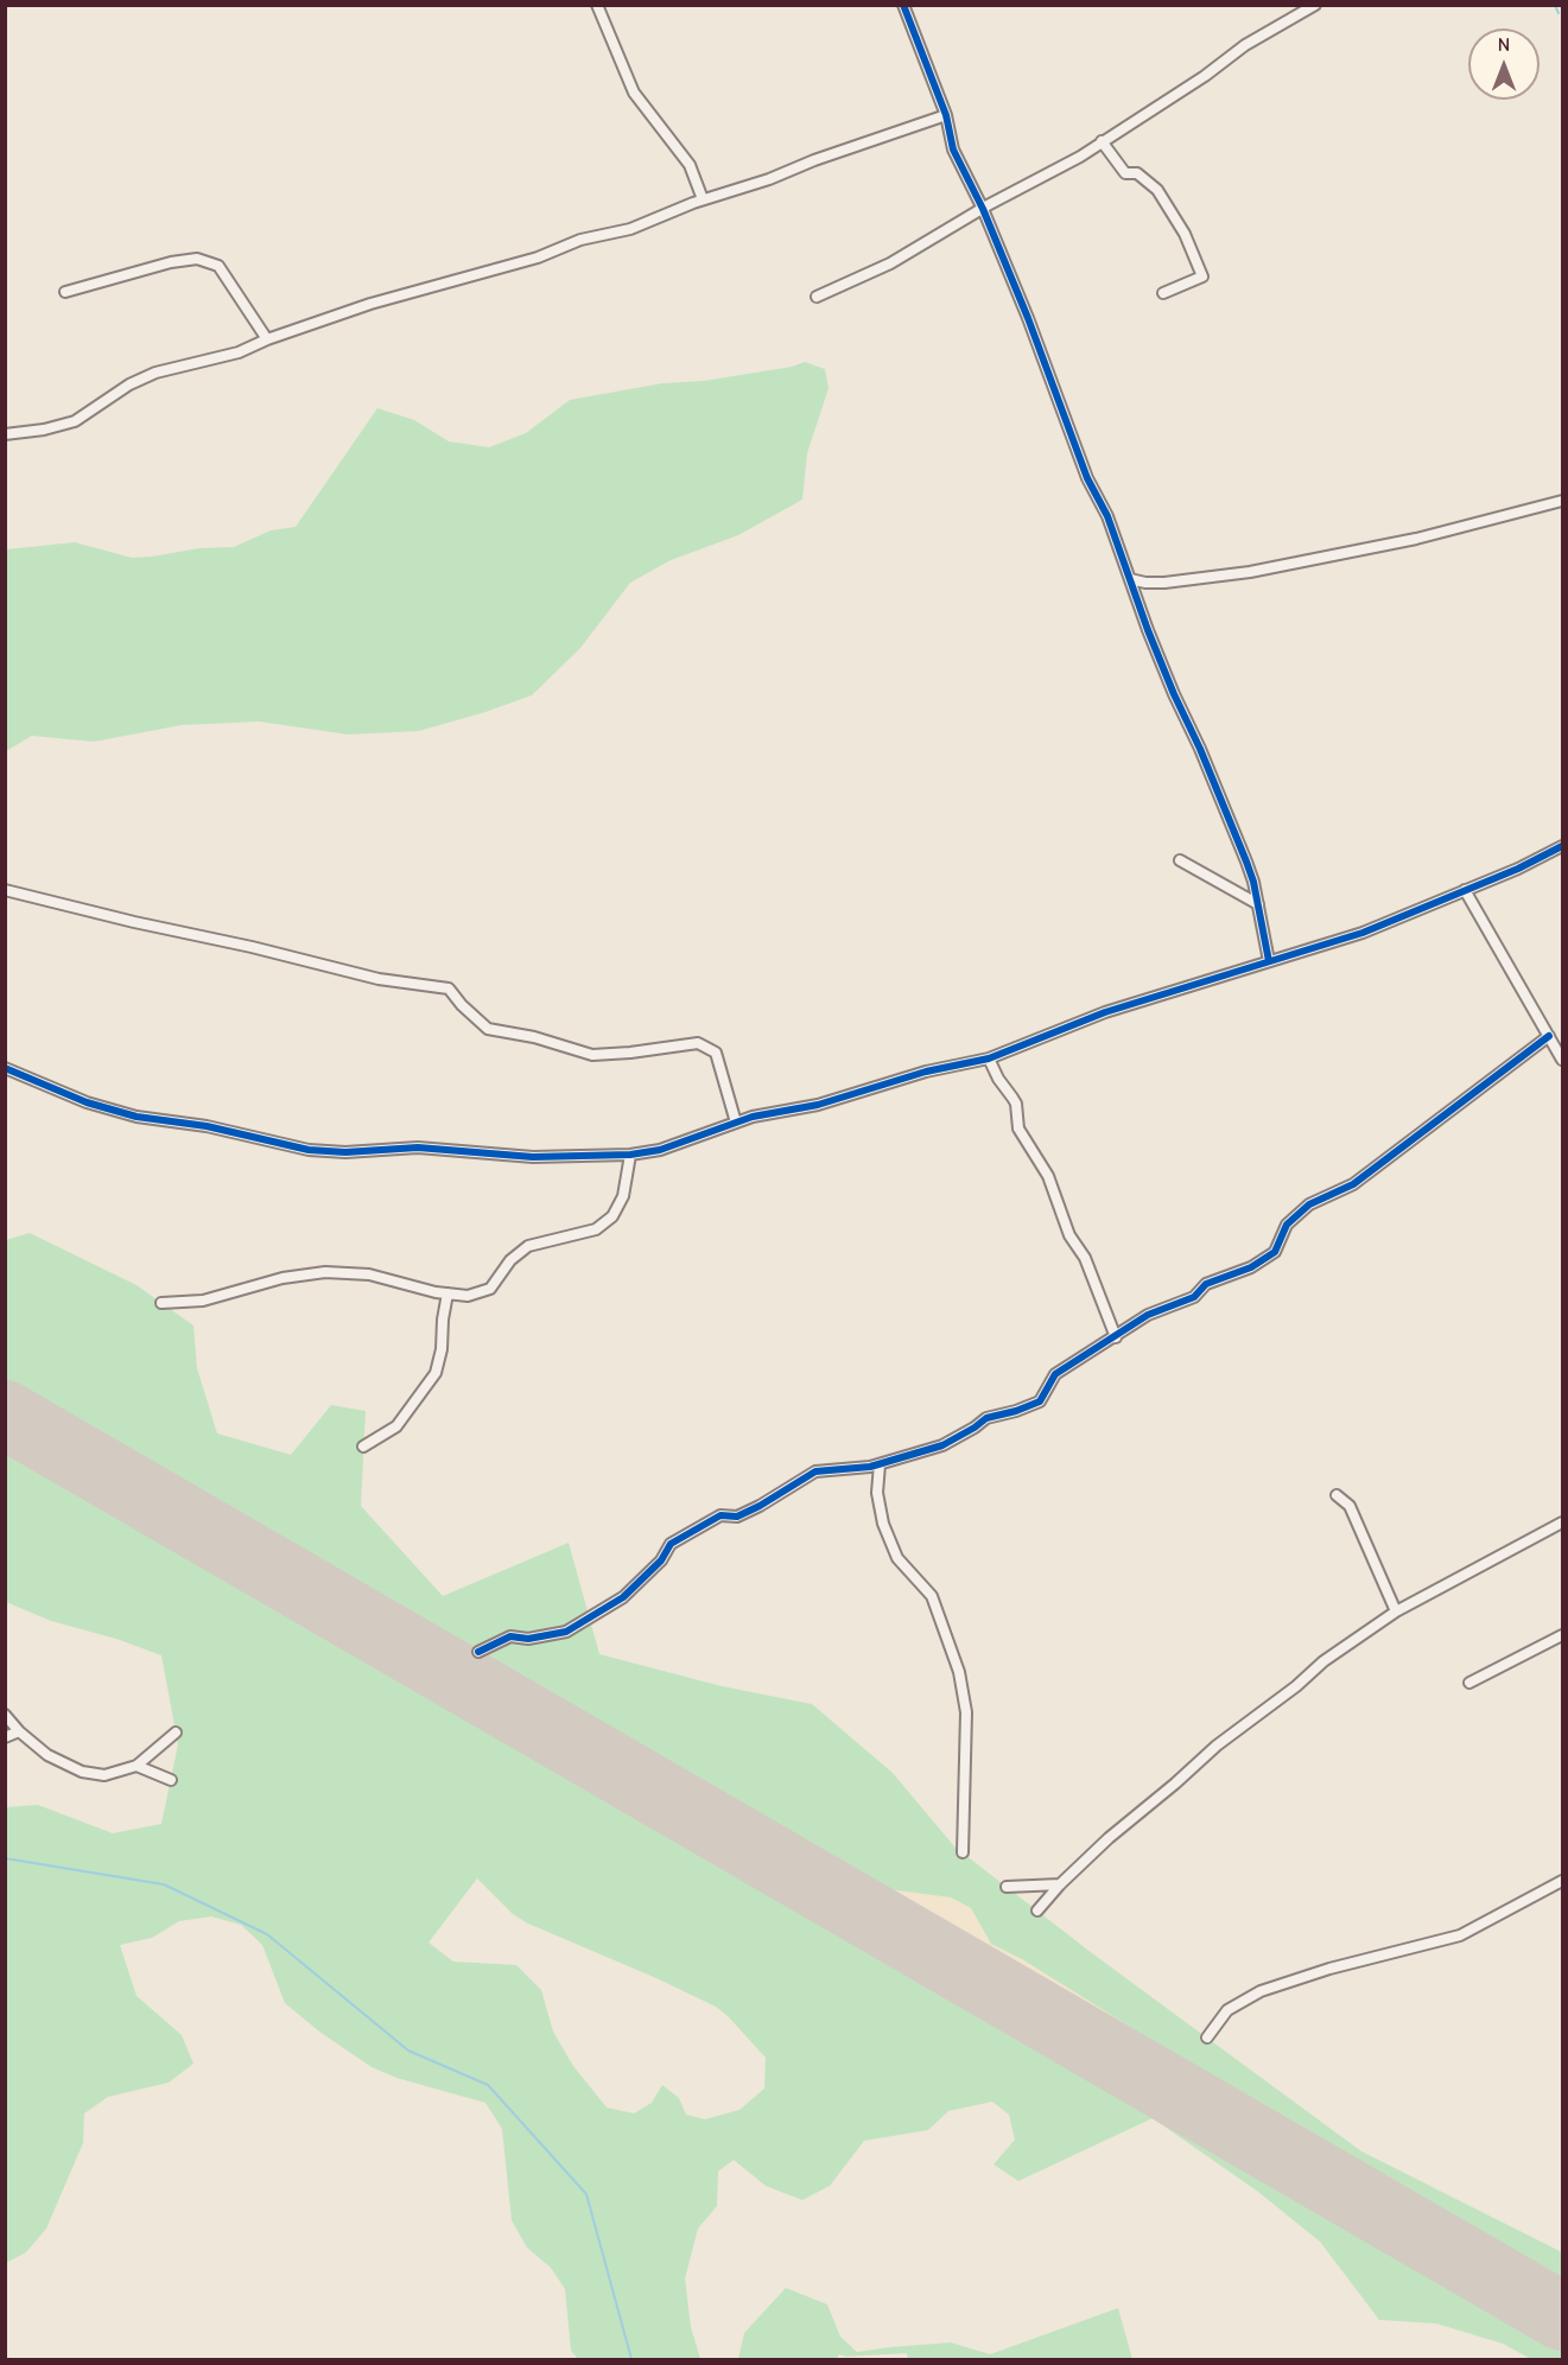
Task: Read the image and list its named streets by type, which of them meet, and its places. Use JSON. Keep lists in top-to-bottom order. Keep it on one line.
{"north":"top"}
